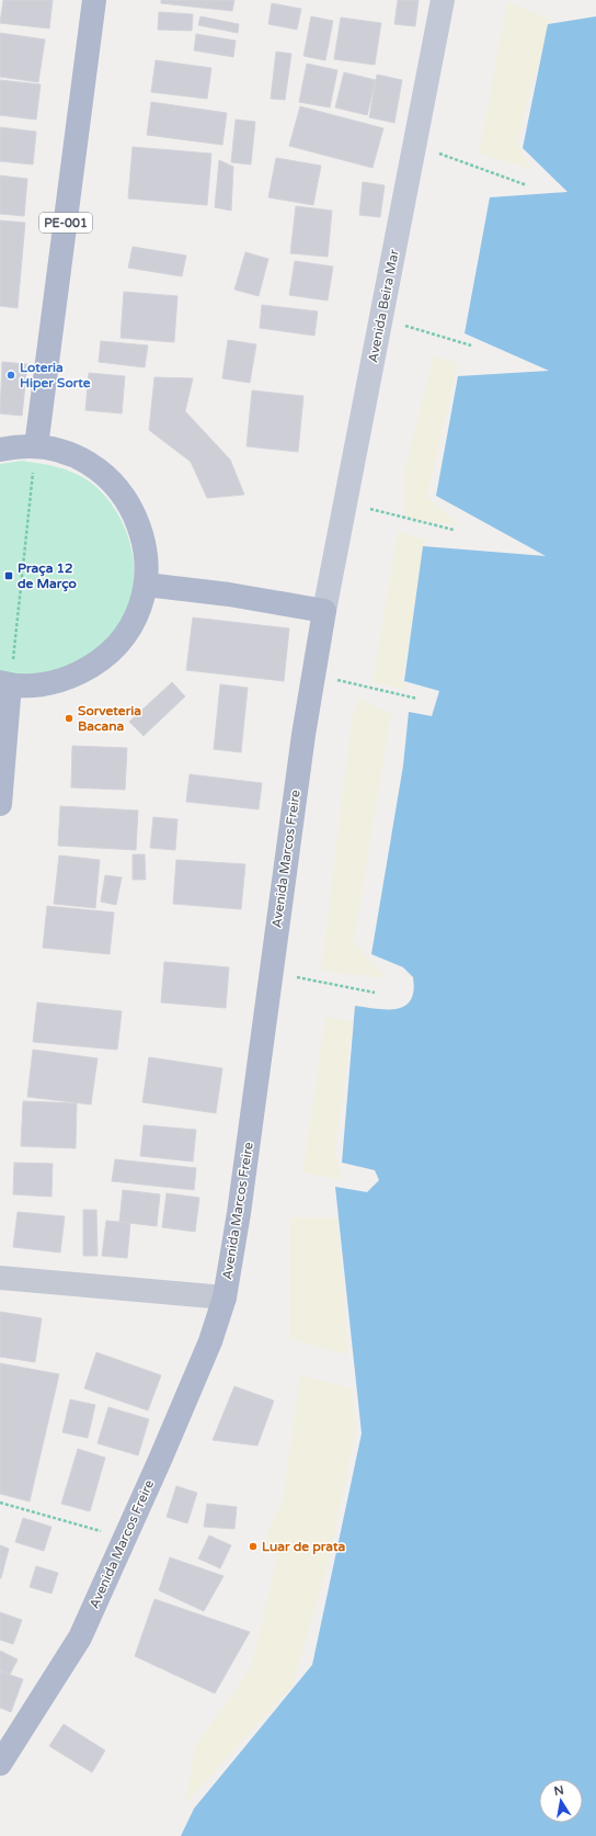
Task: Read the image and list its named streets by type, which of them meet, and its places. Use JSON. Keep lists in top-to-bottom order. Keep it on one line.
{"streets":{"main road":["PE-001","Avenida Beira Mar","Avenida Marcos Freire"]},"crossings":[["Avenida Beira Mar","Avenida Marcos Freire"]],"places":{"other":["Loteria Hiper Sorte","Sorveteria Bacana","Luar de prata"],"transit":["Praça 12 de Março"]},"north":"top"}
